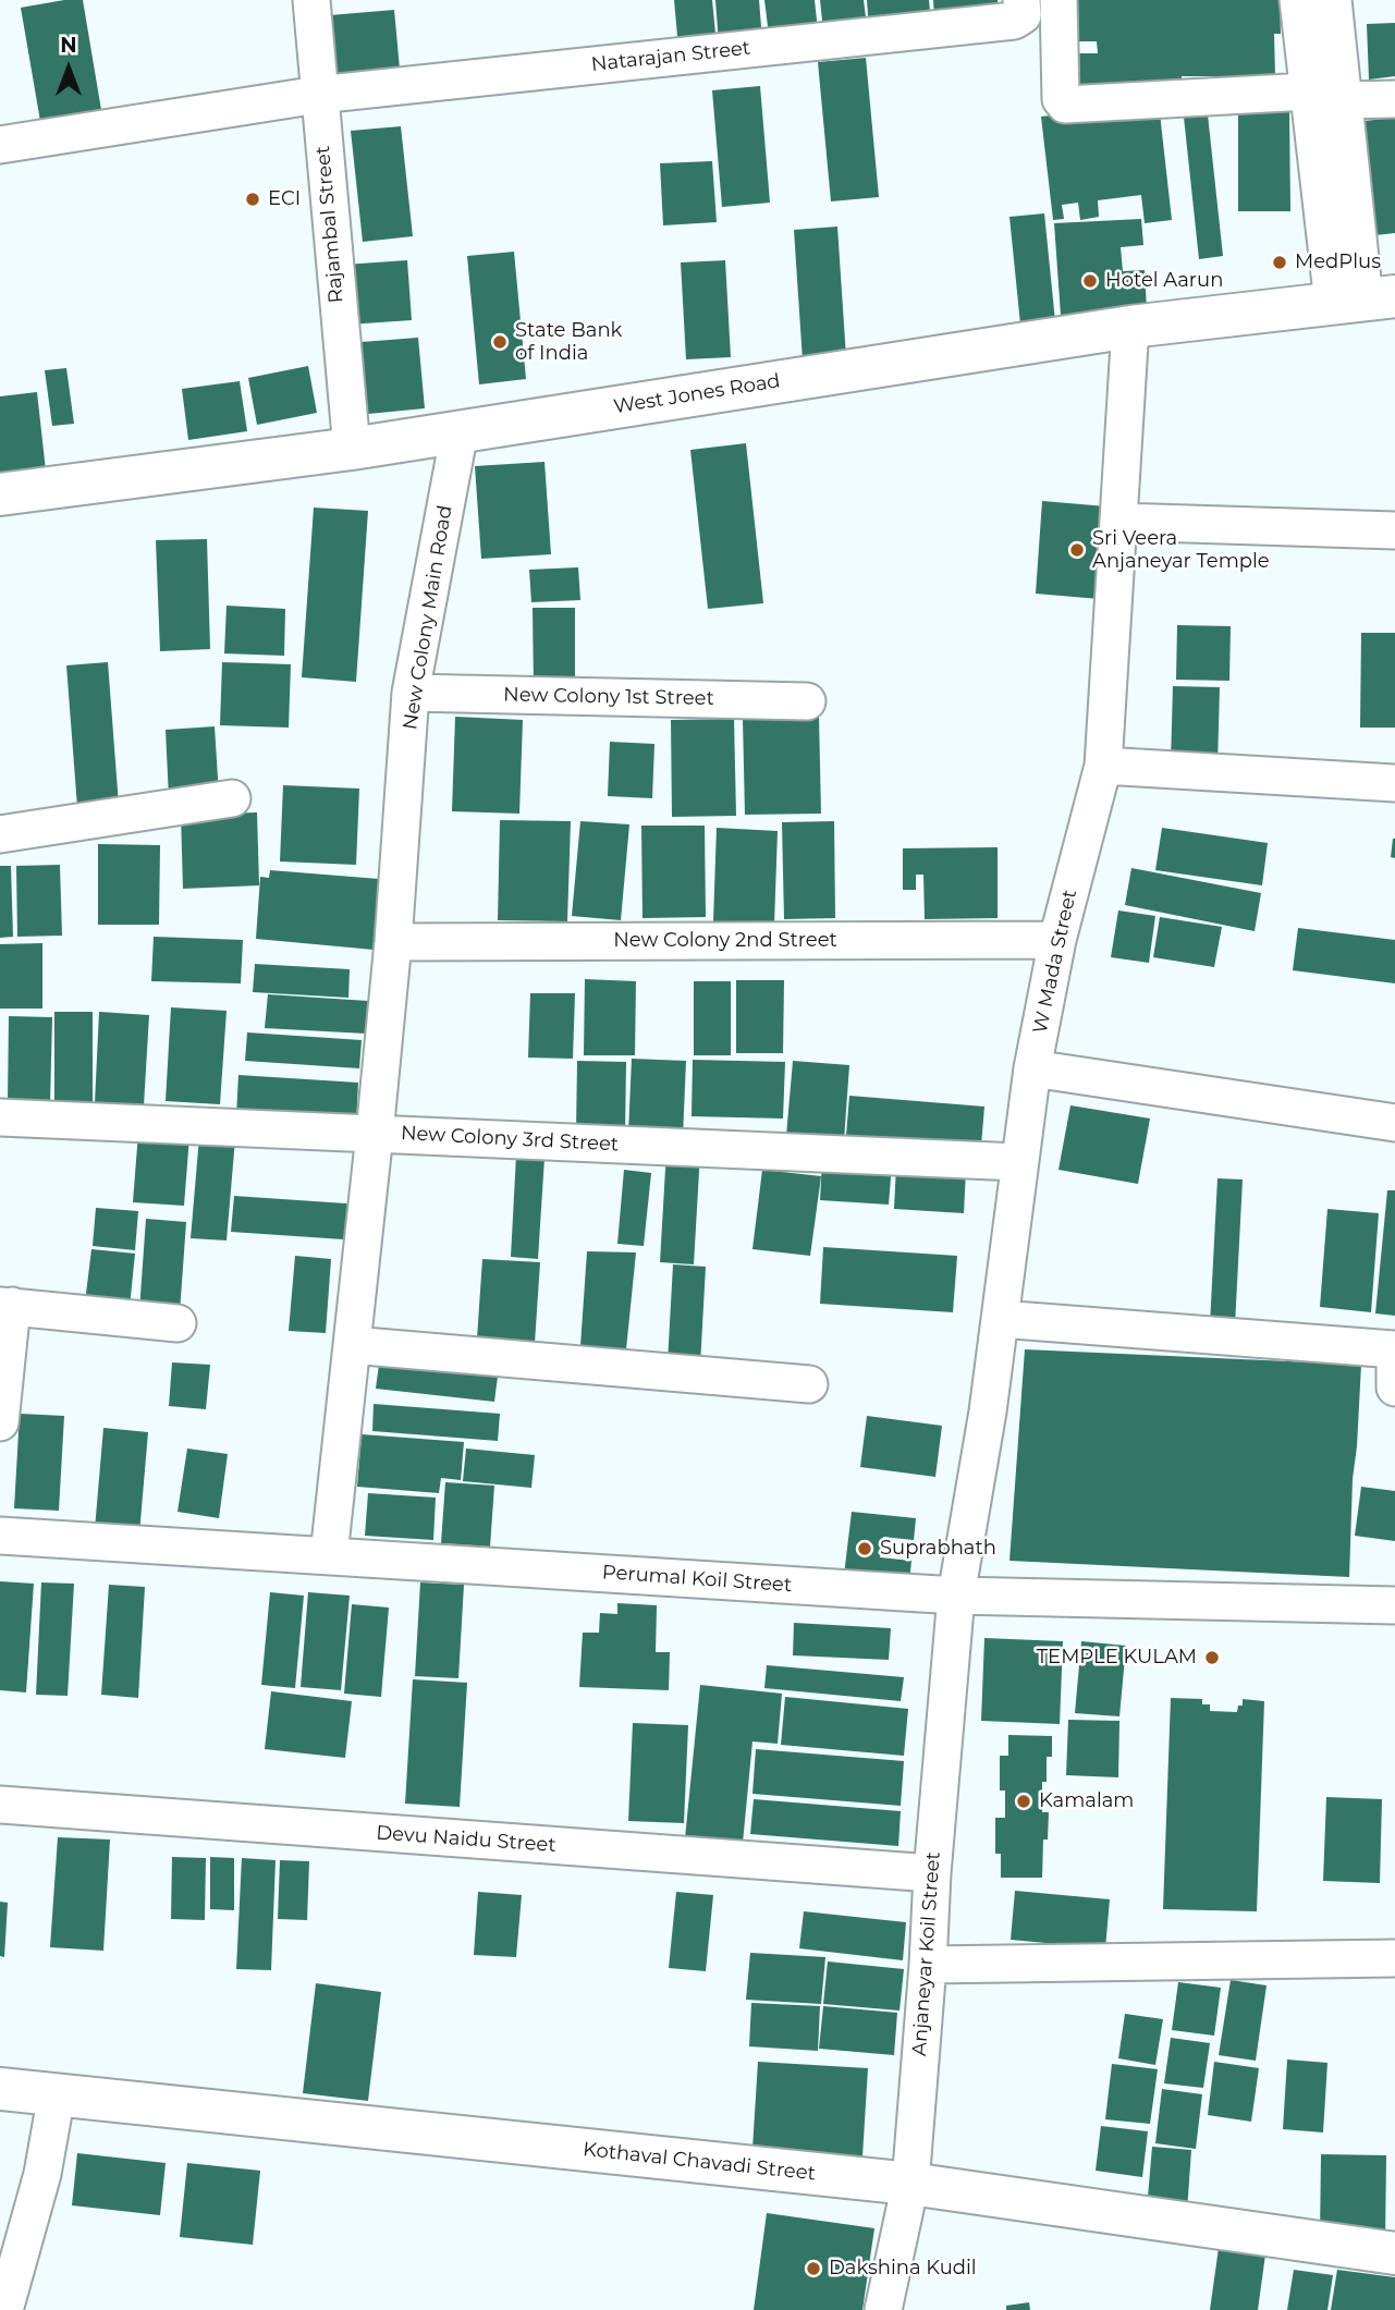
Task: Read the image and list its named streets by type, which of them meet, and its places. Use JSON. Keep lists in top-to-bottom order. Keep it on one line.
{"streets":{"street":["Natarajan Street","Rajambal Street","West Jones Road","New Colony Main Road","New Colony 1st Street","New Colony 2nd Street","W Mada Street","New Colony 3rd Street","Perumal Koil Street","Devu Naidu Street","Anjaneyar Koil Street","Kothaval Chavadi Street"]},"crossings":[["Natarajan Street","Rajambal Street"],["Rajambal Street","West Jones Road"],["West Jones Road","New Colony Main Road"],["West Jones Road","W Mada Street"],["New Colony Main Road","New Colony 1st Street"],["New Colony Main Road","New Colony 2nd Street"],["New Colony Main Road","New Colony 3rd Street"],["New Colony Main Road","Perumal Koil Street"],["New Colony 2nd Street","W Mada Street"],["W Mada Street","New Colony 3rd Street"],["W Mada Street","Perumal Koil Street"],["W Mada Street","Anjaneyar Koil Street"],["Perumal Koil Street","Anjaneyar Koil Street"],["Devu Naidu Street","Anjaneyar Koil Street"],["Anjaneyar Koil Street","Kothaval Chavadi Street"]],"places":["ECI","MedPlus","Hotel Aarun","State Bank of India","Sri Veera Anjaneyar Temple","Suprabhath","TEMPLE KULAM","Kamalam","Dakshina Kudil"],"north":"top"}
